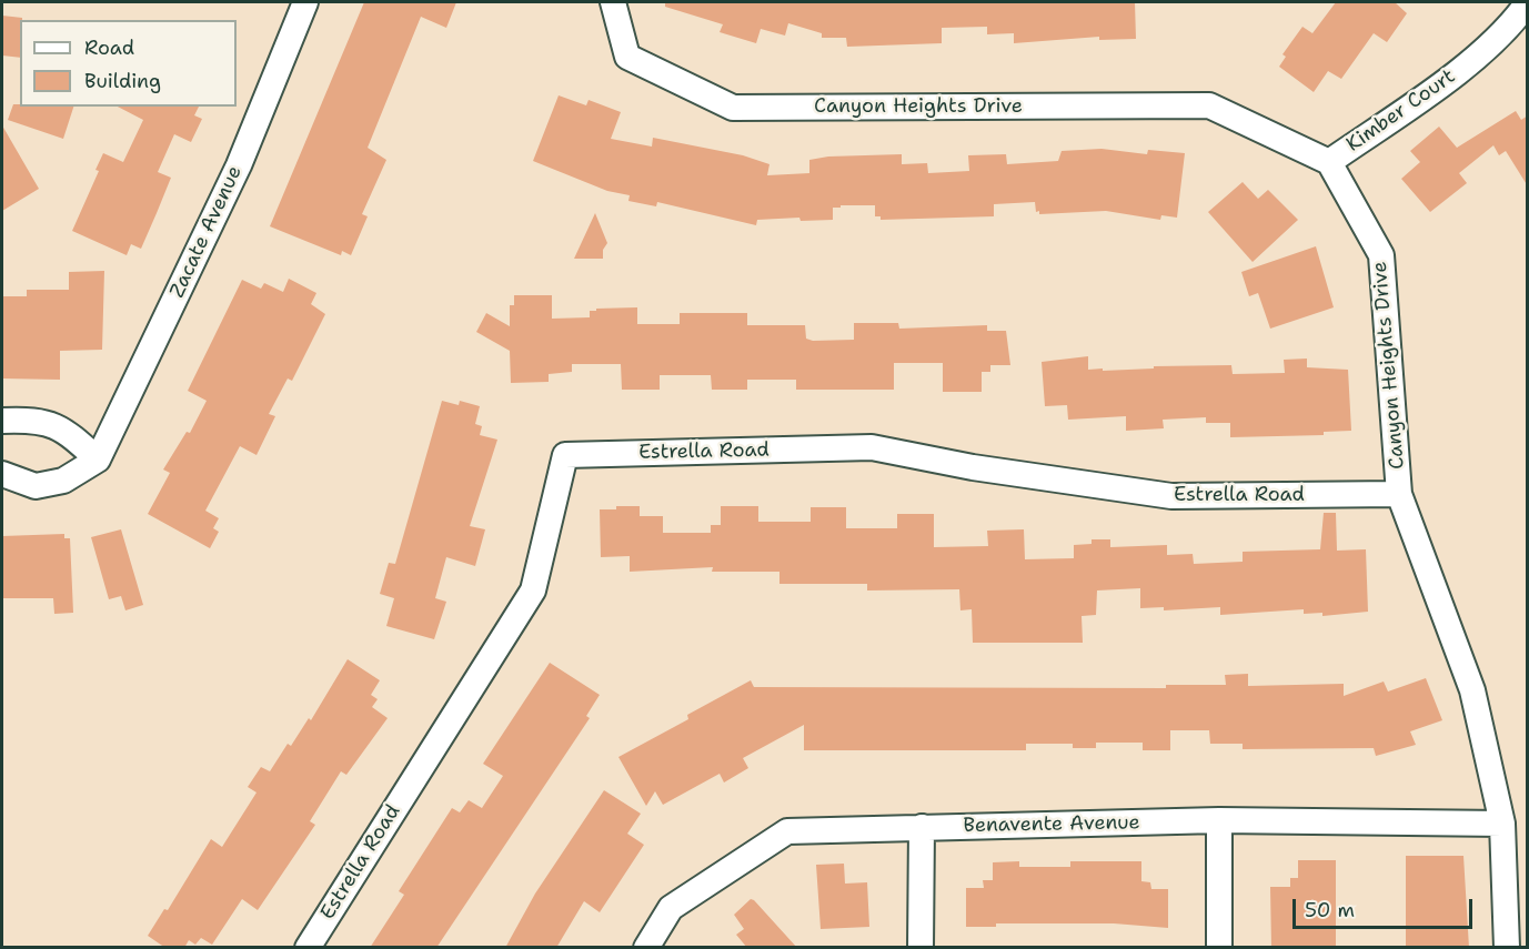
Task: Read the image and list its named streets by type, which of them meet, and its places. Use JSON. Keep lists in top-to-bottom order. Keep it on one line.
{"streets":{"street":["Canyon Heights Drive","Kimber Court","Zacate Avenue","Estrella Road","Benavente Avenue"]},"crossings":[["Canyon Heights Drive","Kimber Court"],["Canyon Heights Drive","Estrella Road"],["Canyon Heights Drive","Benavente Avenue"]],"legend":["Road","Building"],"scale_bar":"50 m"}
